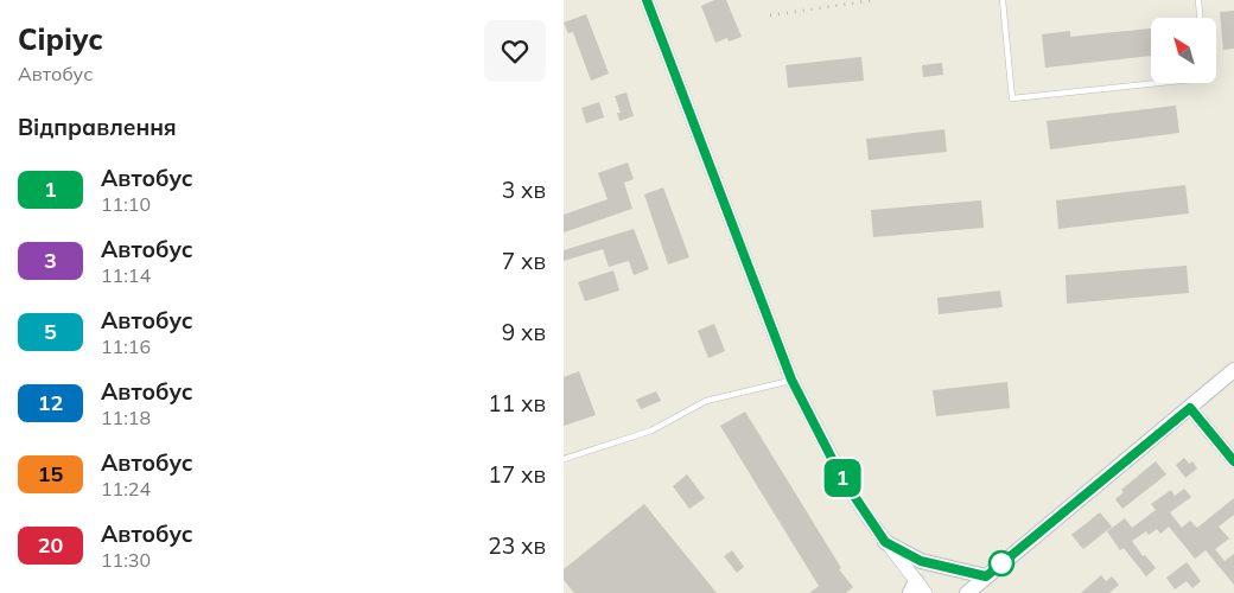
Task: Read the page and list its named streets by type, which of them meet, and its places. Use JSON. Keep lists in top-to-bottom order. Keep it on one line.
{"lines":["bus line 1"],"north":"top left","page":{"heading":[["Сіріус","Автобус"],"Відправлення"],"on_map":"1","list":[{"mark":"1","name":"Автобус","note":"11:10","value":"3 хв"},{"mark":"3","name":"Автобус","note":"11:14","value":"7 хв"},{"mark":"5","name":"Автобус","note":"11:16","value":"9 хв"},{"mark":"12","name":"Автобус","note":"11:18","value":"11 хв"},{"mark":"15","name":"Автобус","note":"11:24","value":"17 хв"},{"mark":"20","name":"Автобус","note":"11:30","value":"23 хв"}]}}
